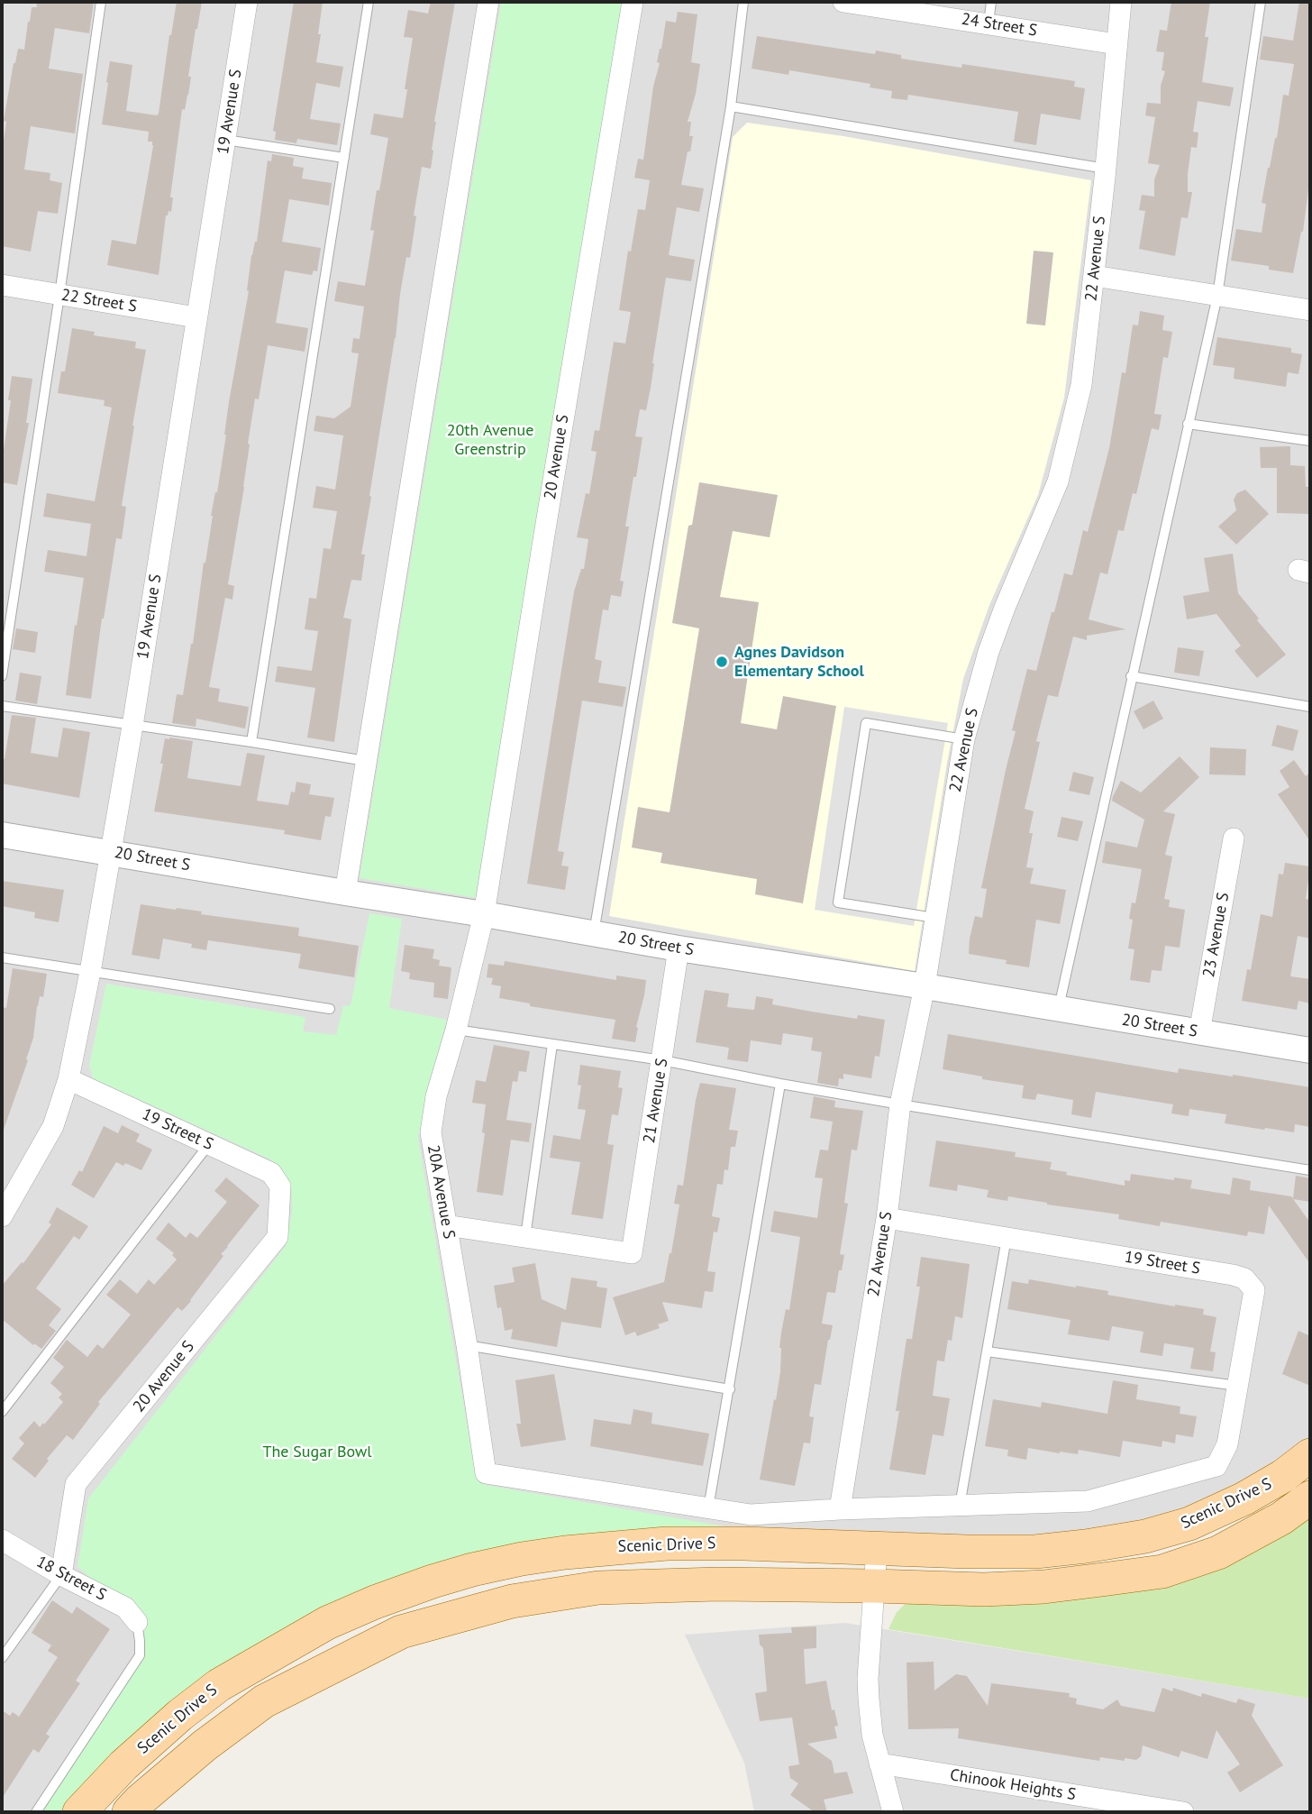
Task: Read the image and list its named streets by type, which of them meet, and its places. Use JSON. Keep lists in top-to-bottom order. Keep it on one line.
{"streets":{"main road":["Scenic Drive S"],"street":["24 Street S","19 Avenue S","22 Avenue S","22 Street S","20 Avenue S","20 Street S","23 Avenue S","21 Avenue S","19 Street S","20A Avenue S","18 Street S","Chinook Heights S"]},"crossings":[["24 Street S","22 Avenue S"],["19 Avenue S","22 Street S"],["19 Avenue S","20 Street S"],["19 Avenue S","19 Street S"],["22 Avenue S","20 Street S"],["22 Avenue S","19 Street S"],["20 Avenue S","20 Street S"],["20 Avenue S","19 Street S"],["20 Avenue S","20A Avenue S"],["20 Avenue S","18 Street S"],["20 Street S","23 Avenue S"],["20 Street S","21 Avenue S"],["20 Street S","20A Avenue S"]],"parks":["20th Avenue Greenstrip","The Sugar Bowl"],"places":["Agnes Davidson Elementary School"]}
